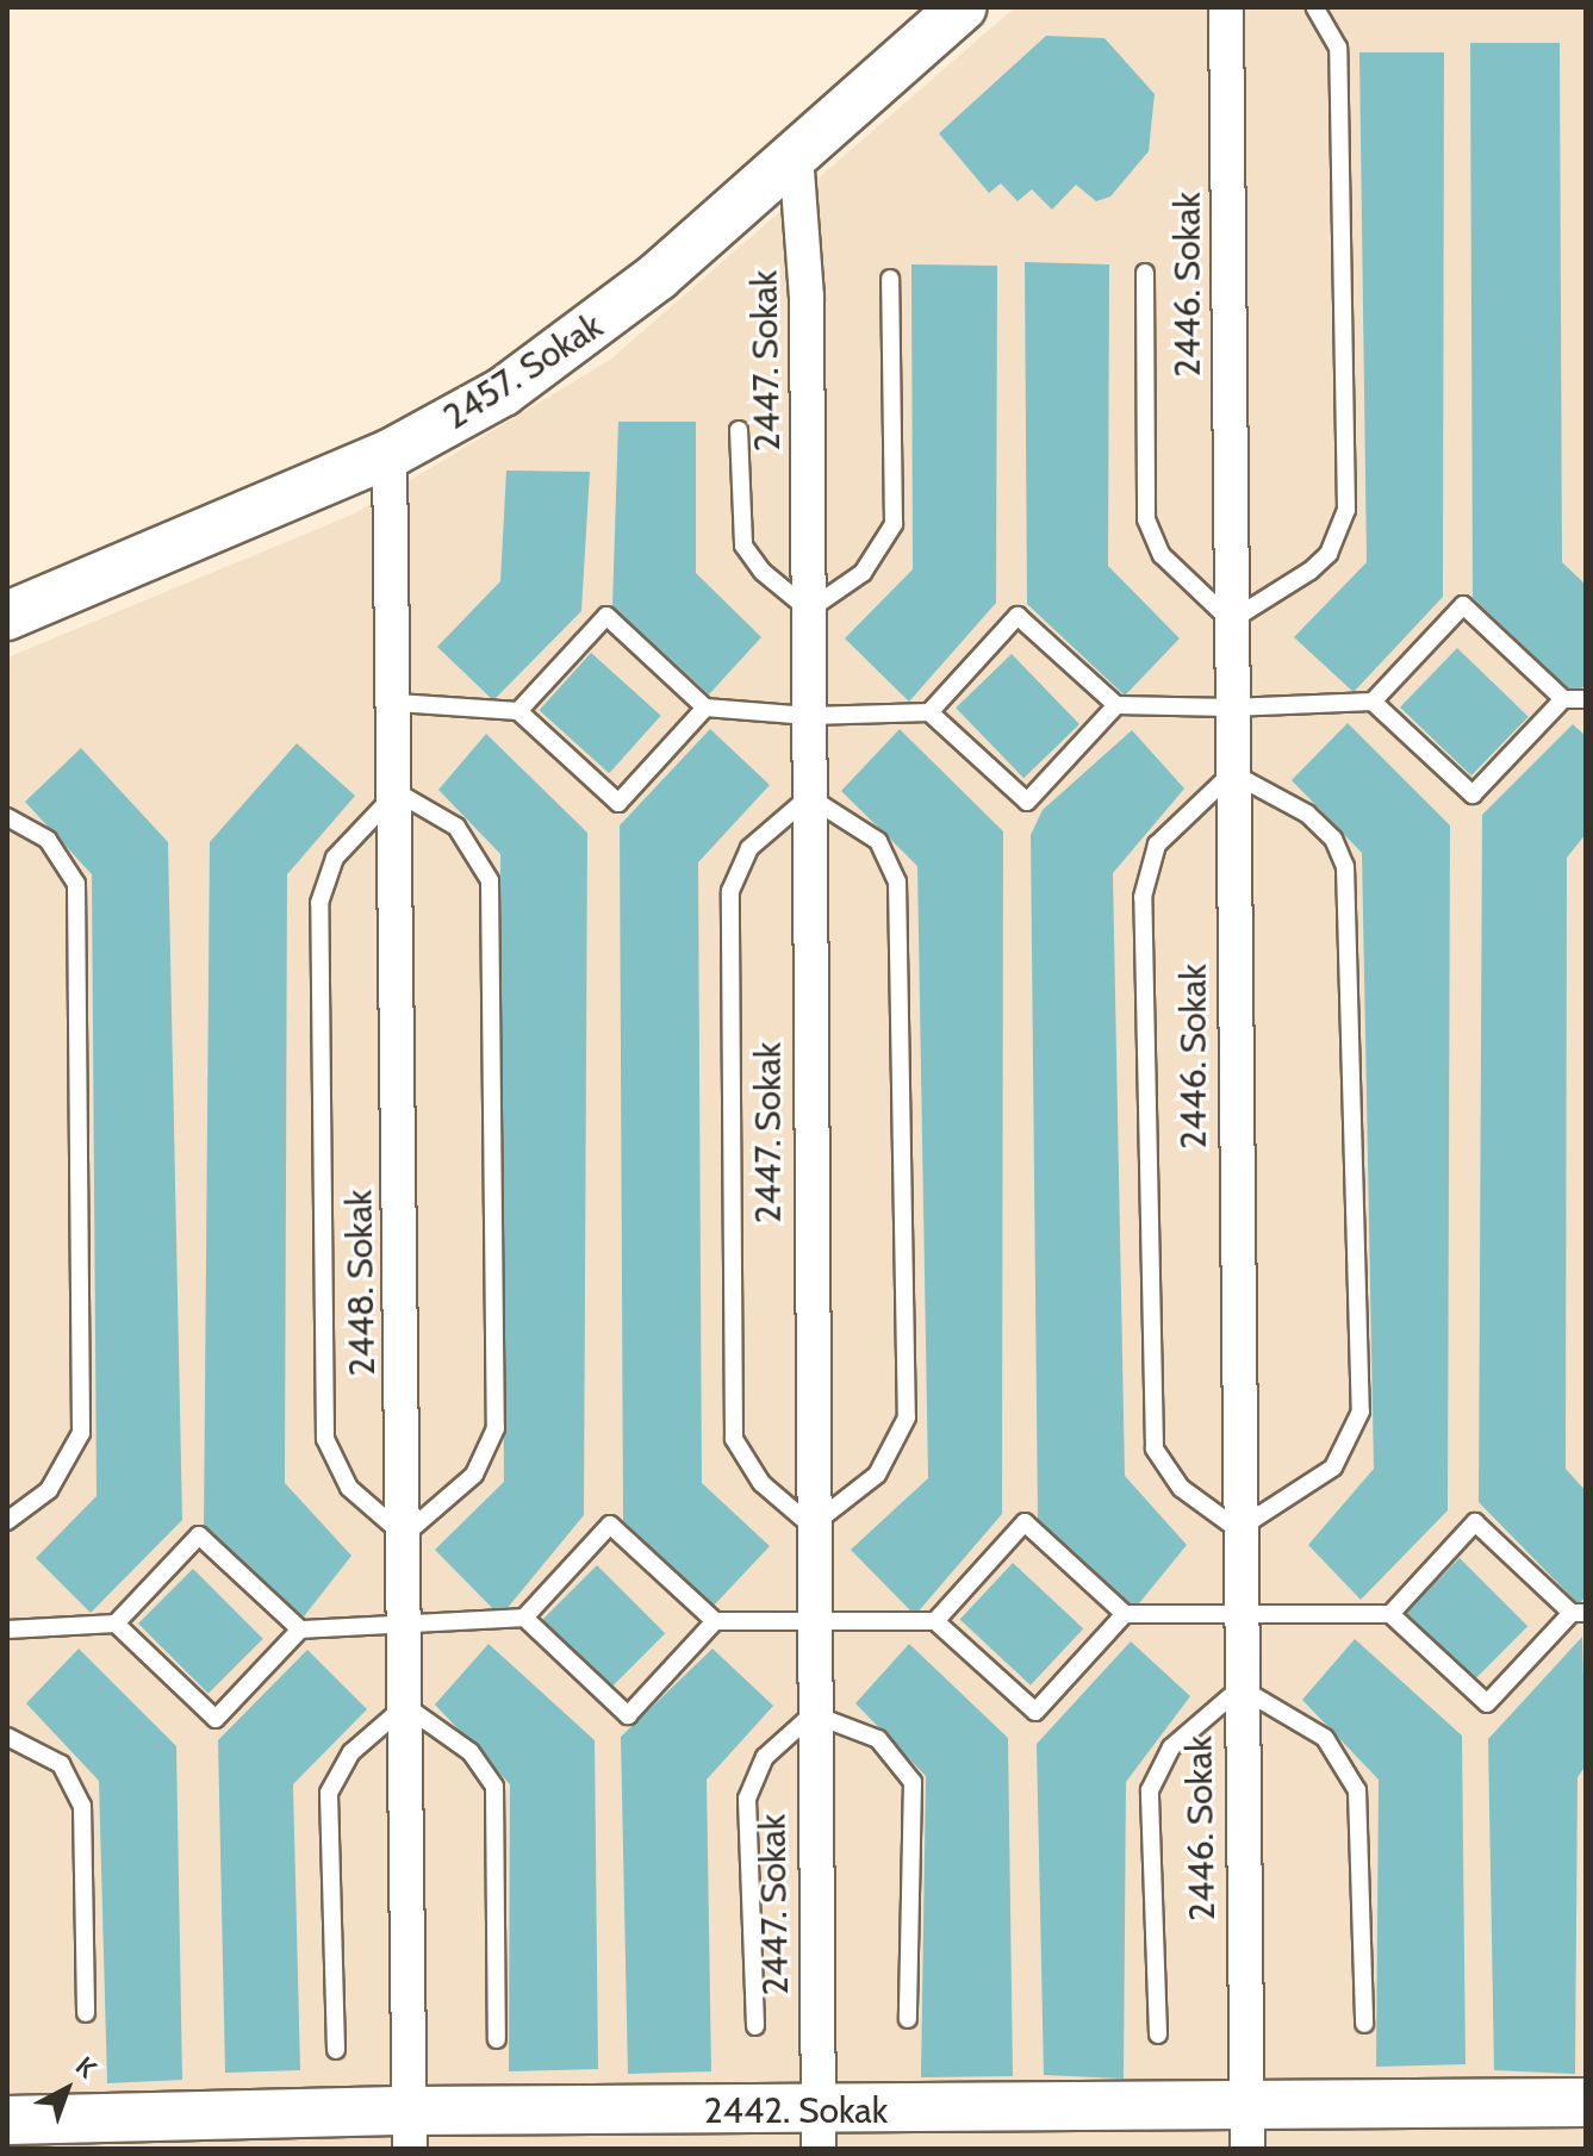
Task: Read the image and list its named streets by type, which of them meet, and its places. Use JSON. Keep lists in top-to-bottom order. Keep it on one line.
{"streets":{"street":["2446. Sokak","2447. Sokak","2457. Sokak","2448. Sokak","2442. Sokak"]},"crossings":[["2446. Sokak","2442. Sokak"],["2447. Sokak","2457. Sokak"],["2447. Sokak","2442. Sokak"],["2457. Sokak","2448. Sokak"],["2448. Sokak","2442. Sokak"]],"north":"top right"}
